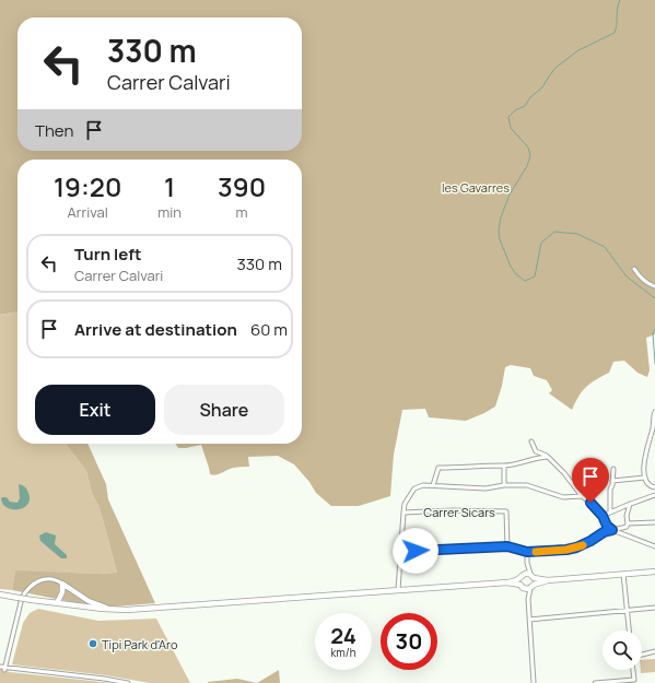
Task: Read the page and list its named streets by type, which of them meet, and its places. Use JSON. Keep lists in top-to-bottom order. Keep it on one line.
{"streets":{"street":["Carrer Sicars"]},"parks":["les Gavarres"],"places":["Tipi Park d'Aro"],"page":{"turn":["330 m","Carrer Calvari"],"then":"Then","eta":["19:20","Arrival","1","min","390","m"],"list":[{"name":"Turn left","note":"Carrer Calvari","value":"330 m"},{"name":"Arrive at destination","value":"60 m"}],"buttons":["Exit","Share"],"speed":"24 km/h","limit":"30"}}
